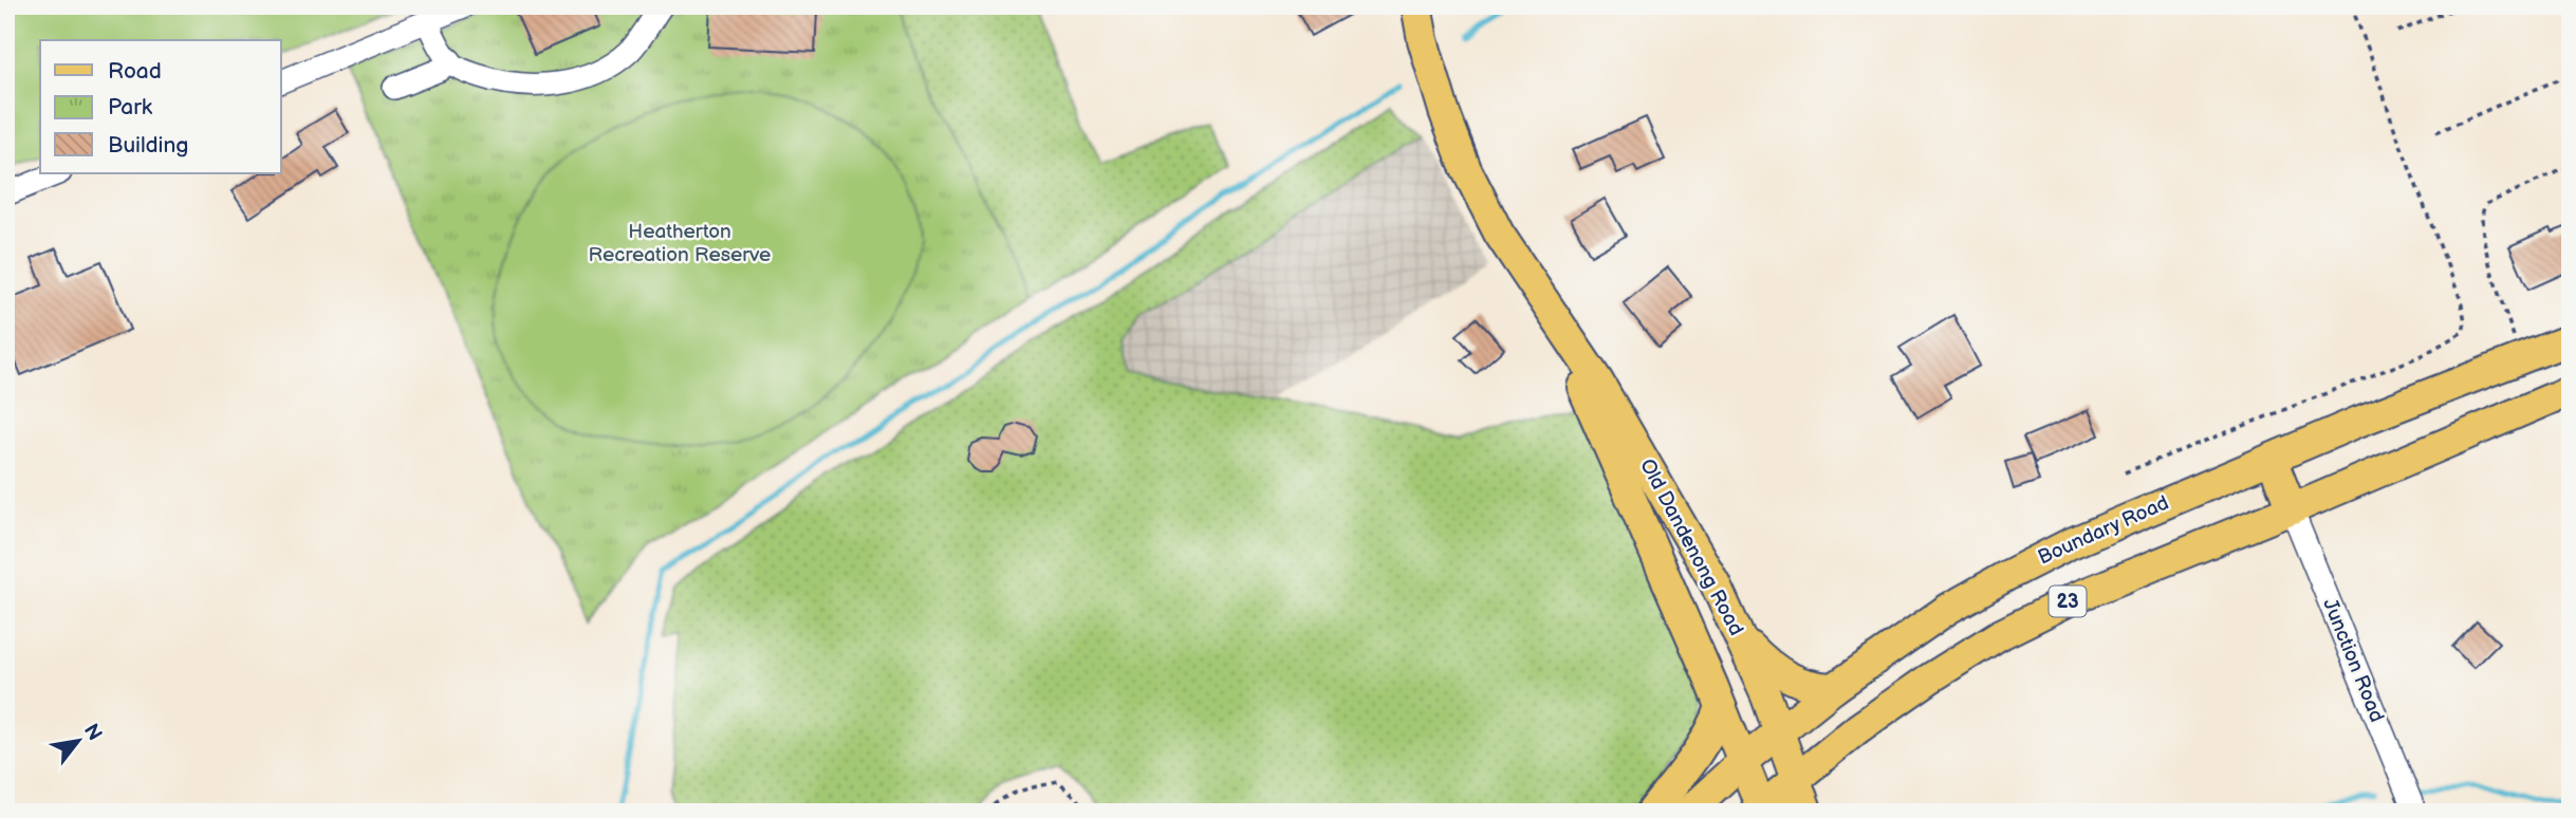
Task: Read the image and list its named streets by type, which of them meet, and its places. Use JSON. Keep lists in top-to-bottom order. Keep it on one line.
{"streets":{"main road":["Boundary Road","Old Dandenong Road","23"],"street":["Junction Road"]},"crossings":[["Boundary Road","Old Dandenong Road"],["Old Dandenong Road","23"],["23","Junction Road"]],"parks":["Heatherton Recreation Reserve"],"legend":["Road","Park","Building"],"north":"top right"}
